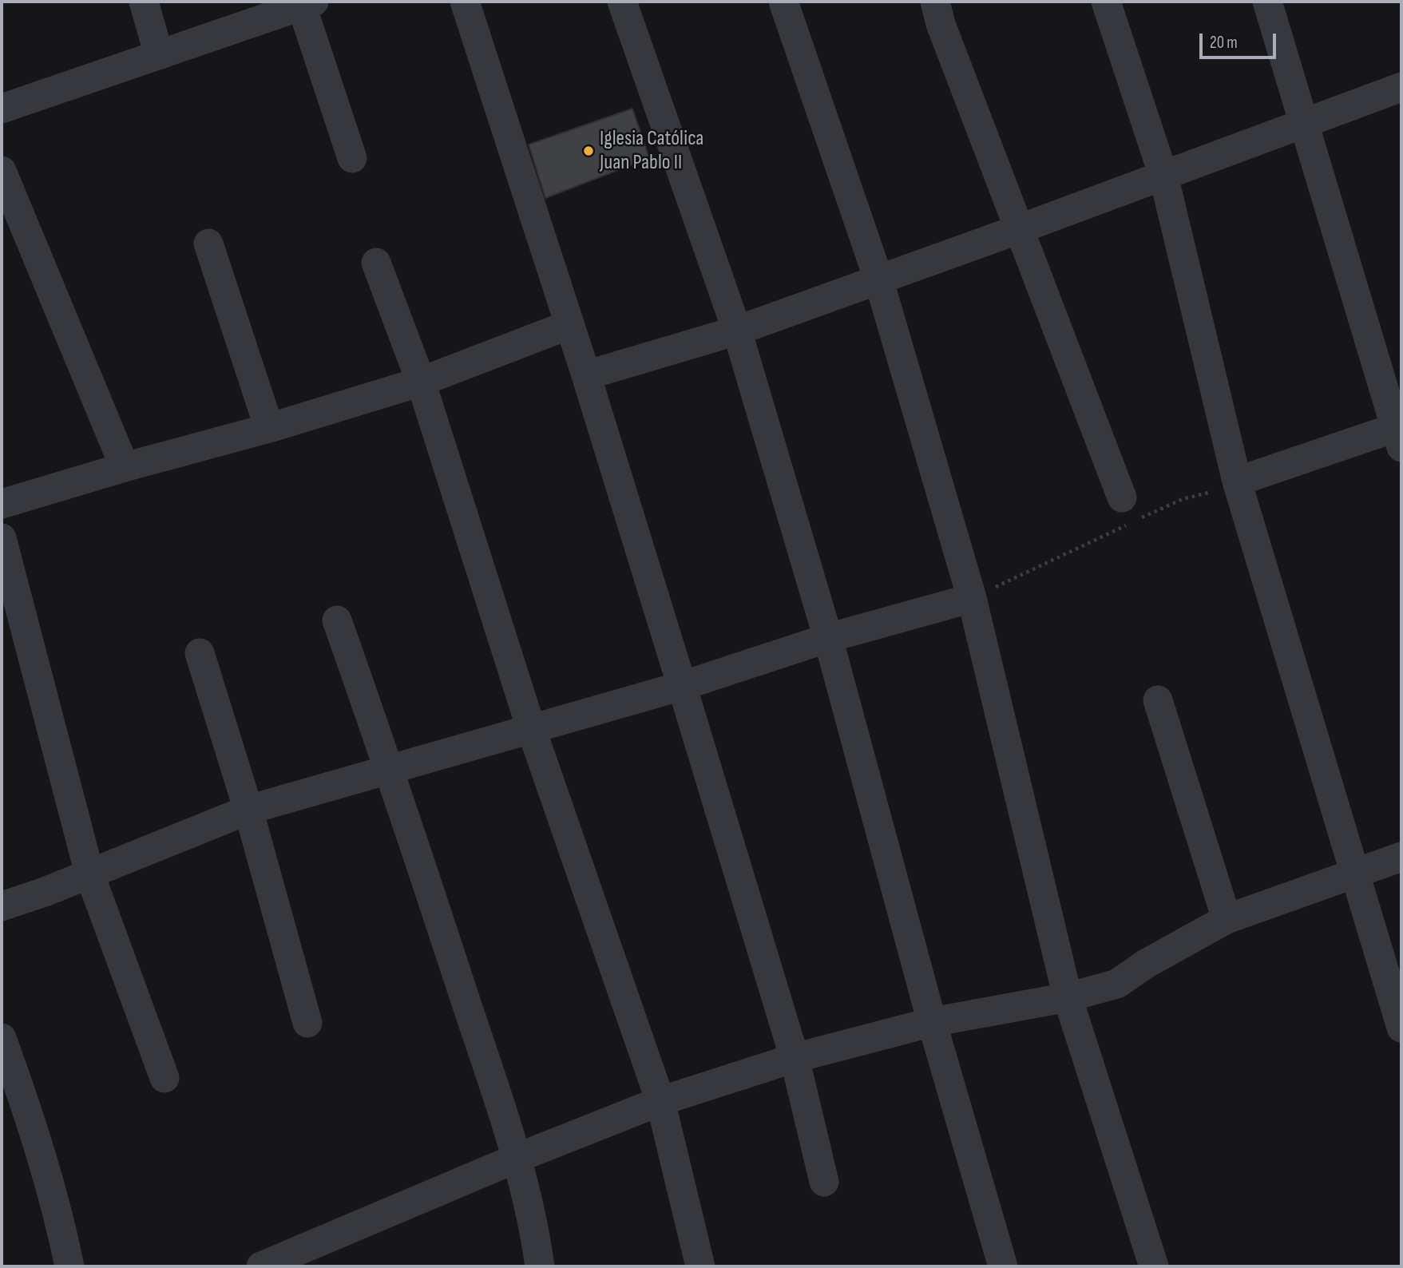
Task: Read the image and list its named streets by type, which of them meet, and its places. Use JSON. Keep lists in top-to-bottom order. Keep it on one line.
{"places":["Iglesia Católica Juan Pablo II"],"scale_bar":"20 m"}
